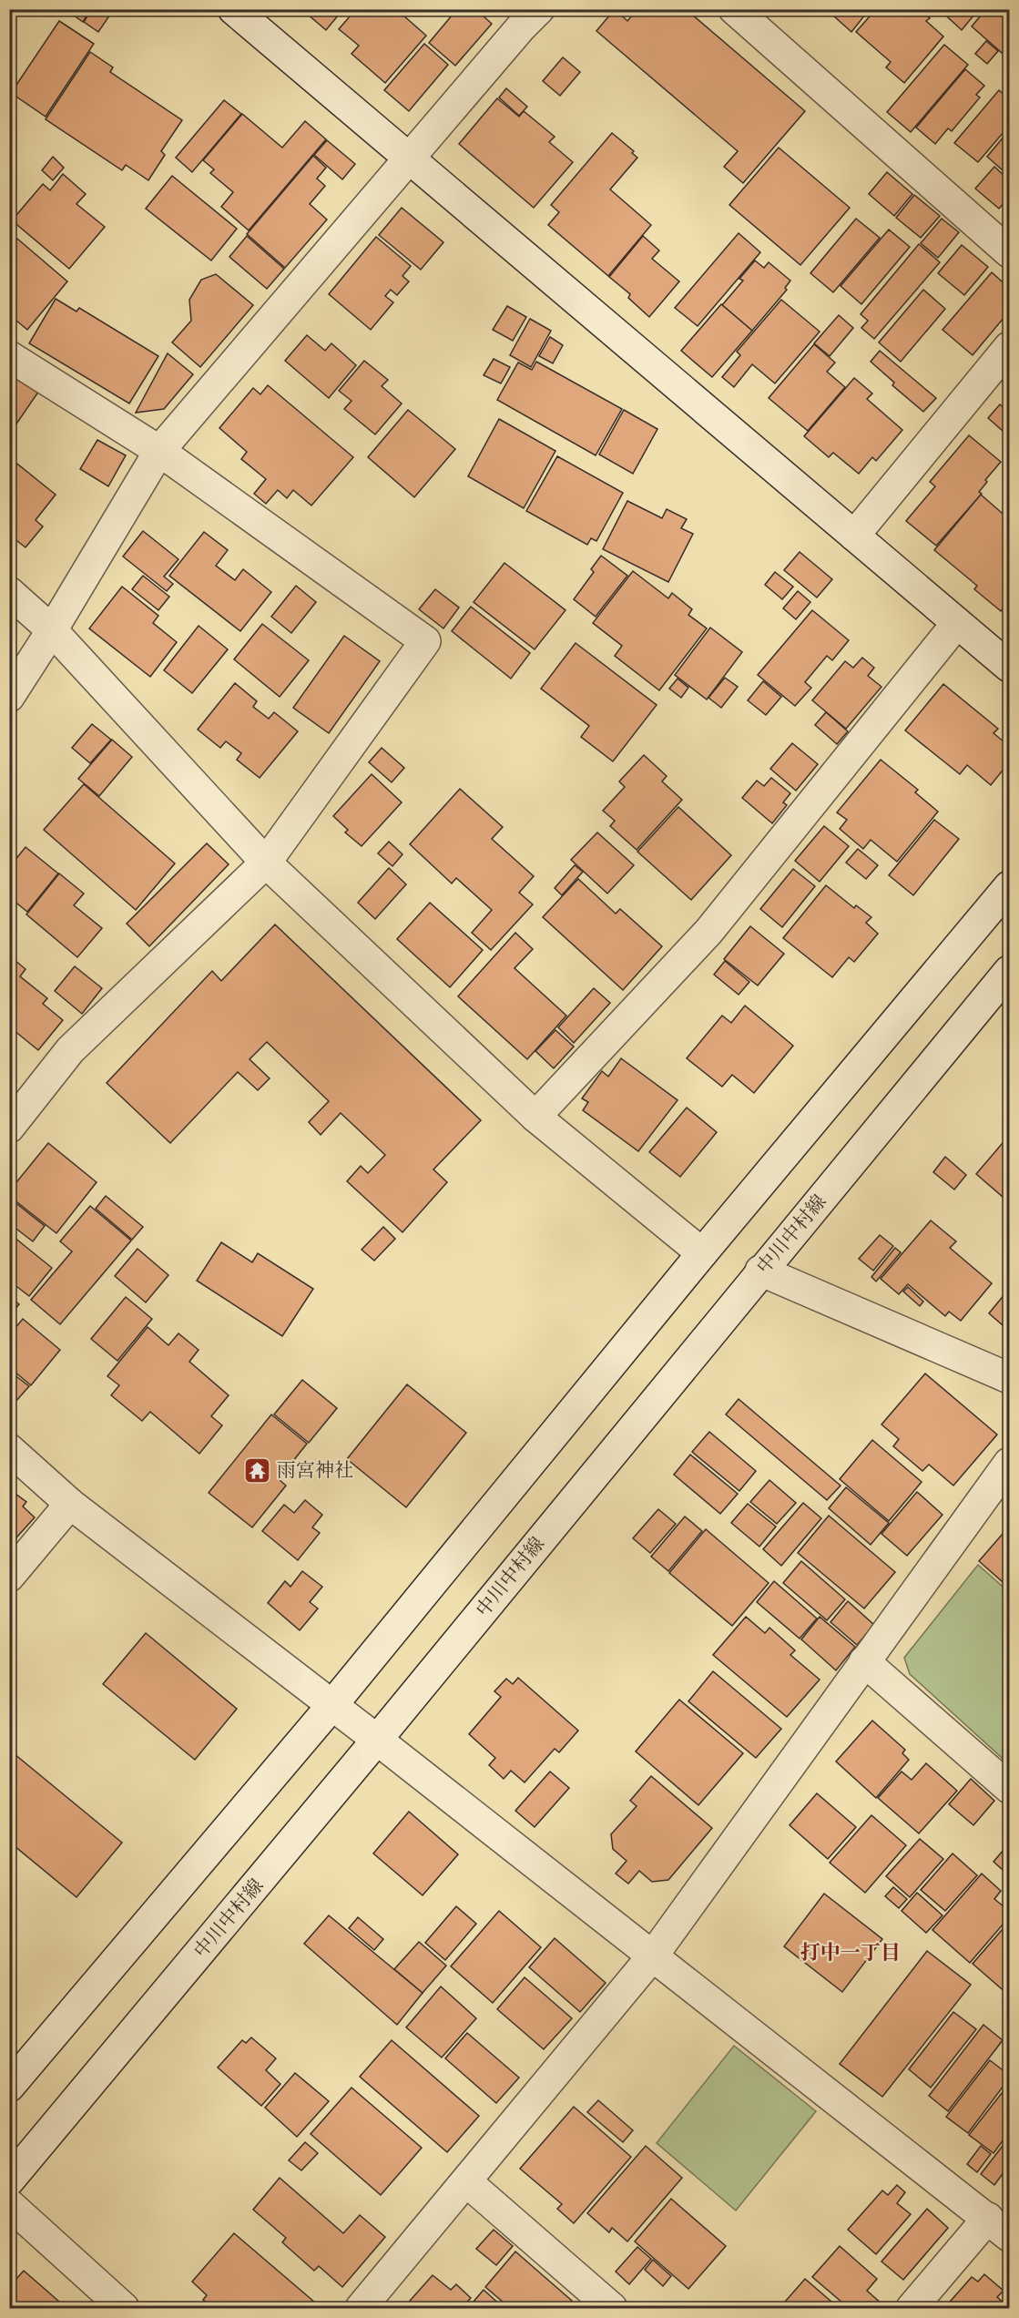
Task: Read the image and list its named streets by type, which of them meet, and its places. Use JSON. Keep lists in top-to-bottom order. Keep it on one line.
{"streets":{"street":["中川中村線"]},"districts":["打中一丁目"],"places":{"temple":["雨宮神社"]}}
